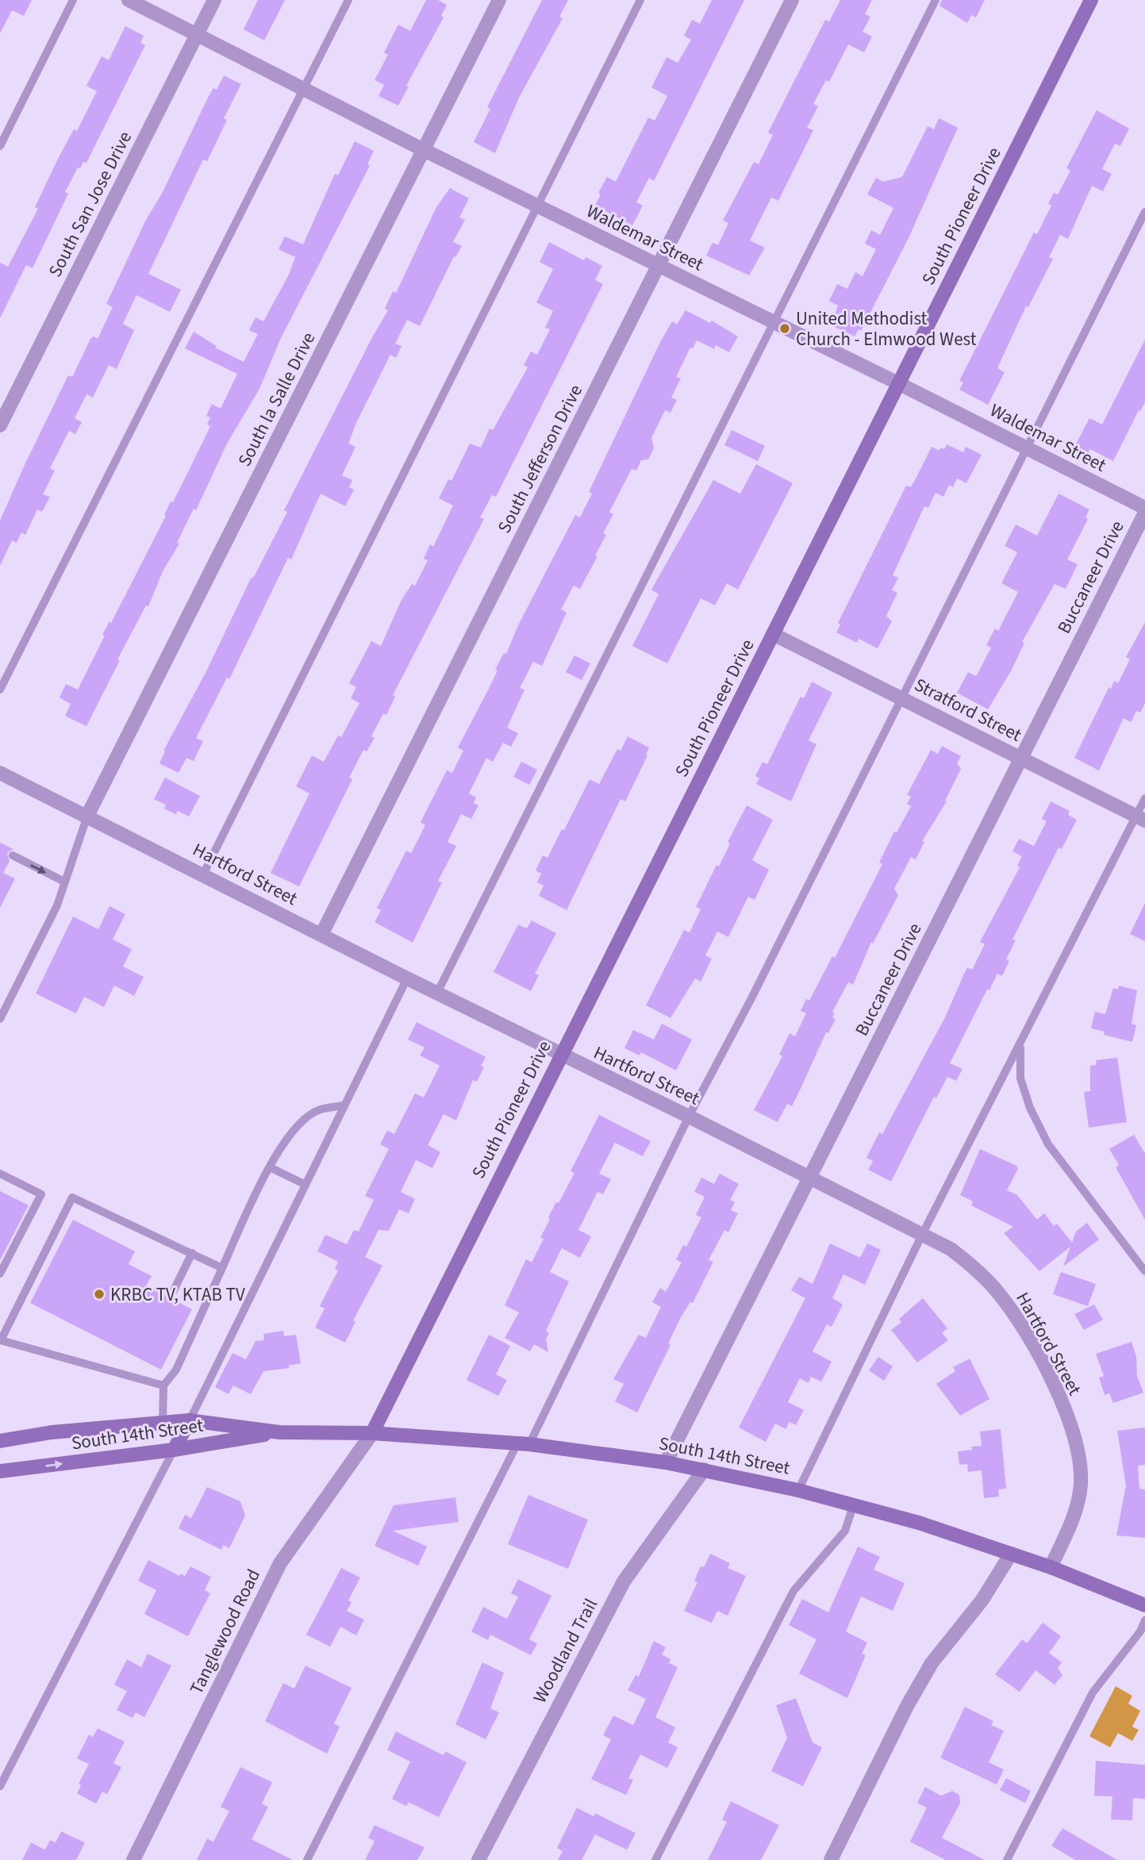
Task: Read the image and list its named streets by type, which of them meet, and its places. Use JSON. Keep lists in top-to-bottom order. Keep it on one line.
{"streets":{"street":["South San Jose Drive","South Pioneer Drive","Waldemar Street","South la Salle Drive","South Jefferson Drive","Buccaneer Drive","Stratford Street","Hartford Street","South 14th Street","Tanglewood Road","Woodland Trail"]},"crossings":[["South San Jose Drive","Waldemar Street"],["South Pioneer Drive","Waldemar Street"],["South Pioneer Drive","Stratford Street"],["South Pioneer Drive","Hartford Street"],["South Pioneer Drive","South 14th Street"],["South Pioneer Drive","Tanglewood Road"],["Waldemar Street","South la Salle Drive"],["Waldemar Street","South Jefferson Drive"],["South la Salle Drive","Hartford Street"],["South Jefferson Drive","Hartford Street"],["Buccaneer Drive","Stratford Street"],["Buccaneer Drive","Hartford Street"],["Buccaneer Drive","South 14th Street"],["Hartford Street","South 14th Street"],["South 14th Street","Tanglewood Road"],["South 14th Street","Woodland Trail"]],"places":["United Methodist Church - Elmwood West","KRBC TV, KTAB TV"]}
